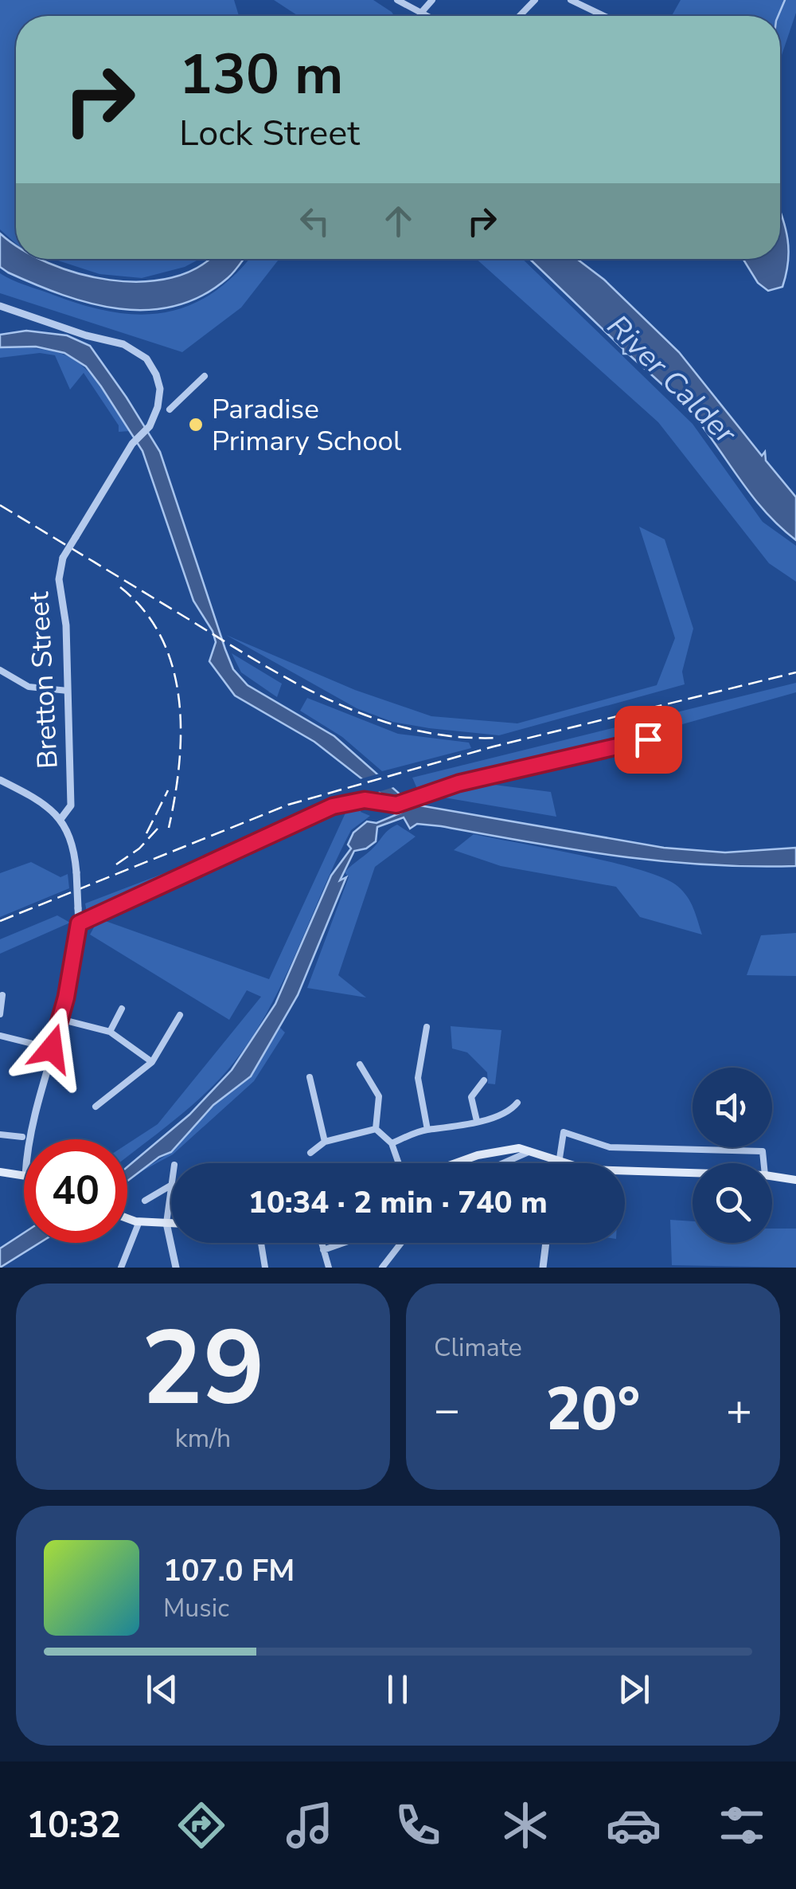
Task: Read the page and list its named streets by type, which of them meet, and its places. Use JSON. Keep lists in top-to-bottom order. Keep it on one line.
{"streets":{"street":["Bretton Street"]},"water":["River Calder"],"places":["Paradise Primary School"],"page":{"turn":["130 m","Lock Street"],"limit":"40","trip":"10:34 · 2 min · 740 m","tile":[["29","km/h"],"Climate"],"heat":["−","20°","+"],"song":["107.0 FM","Music"],"tabs":"10:32"}}
